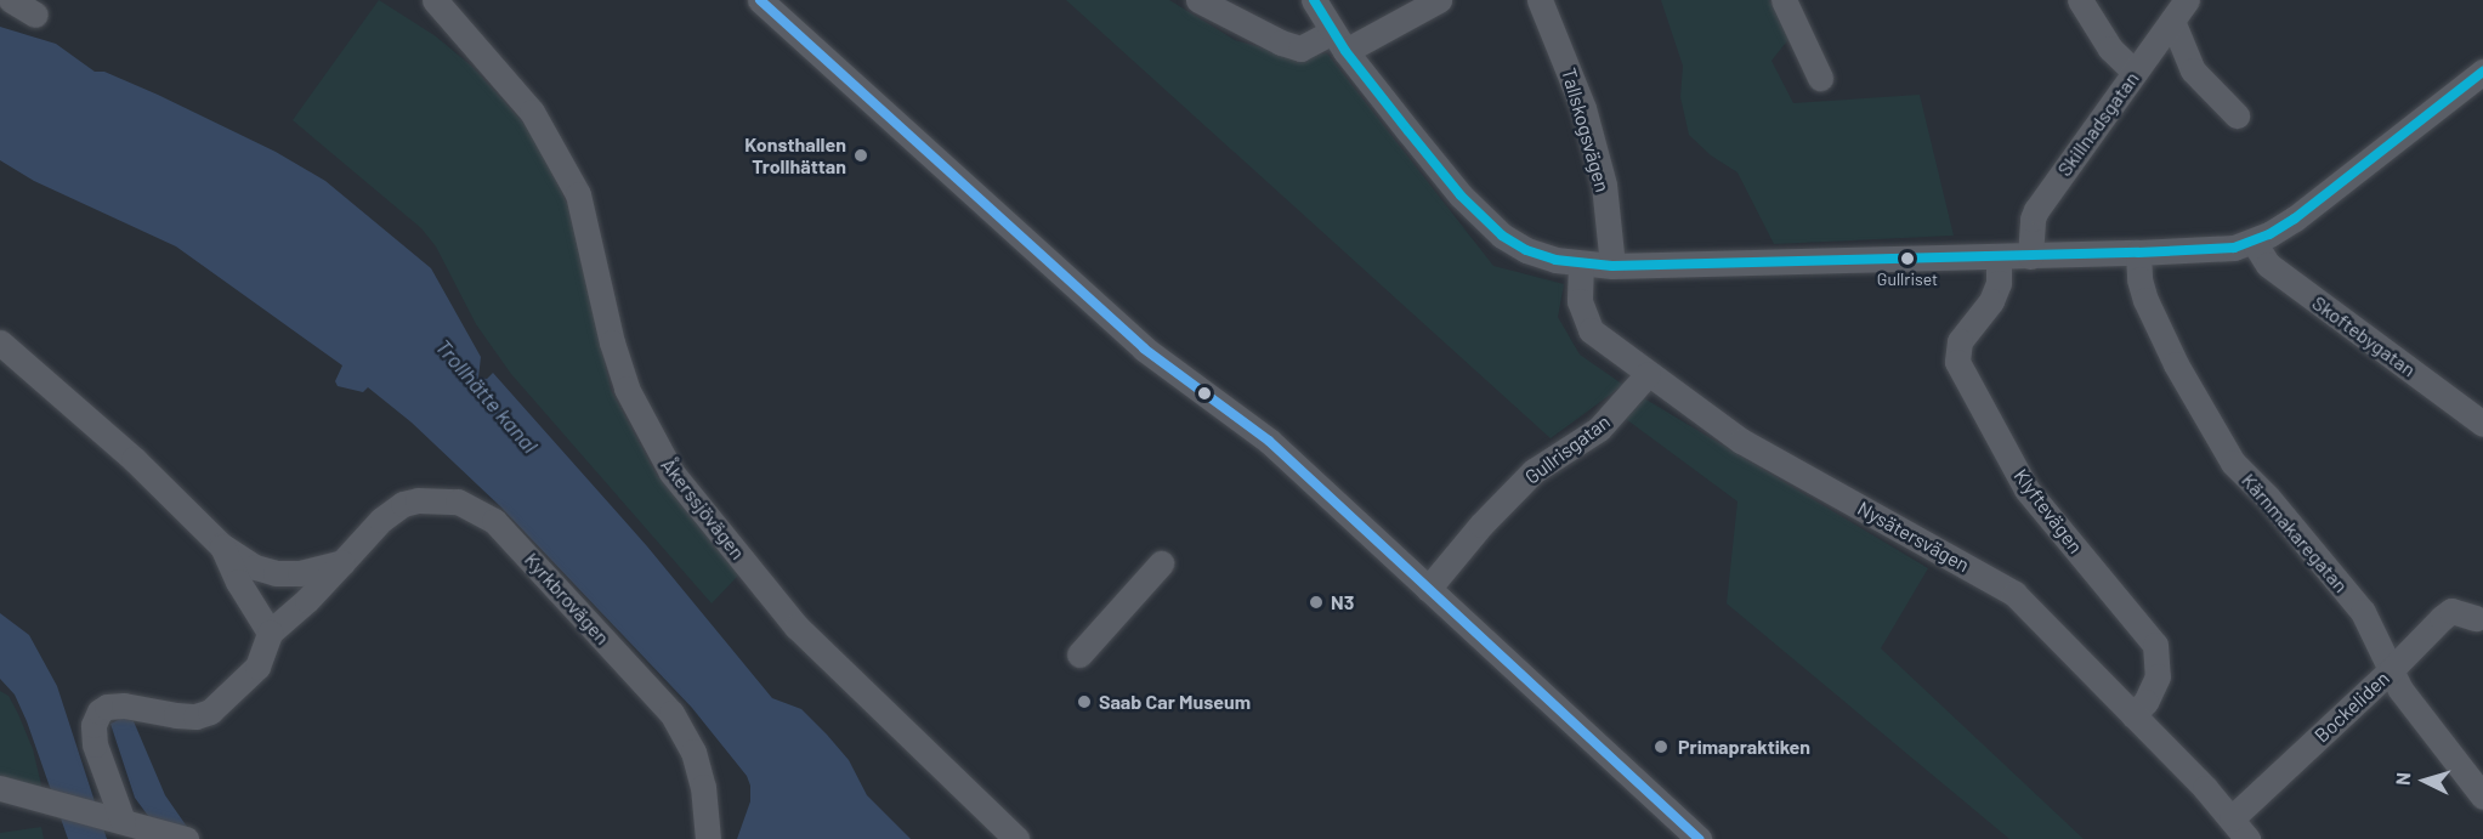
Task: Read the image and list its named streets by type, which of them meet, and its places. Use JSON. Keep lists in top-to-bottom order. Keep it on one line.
{"streets":{"street":["Skillnadsgatan","Tallskogsvägen","Skoftebygatan","Gullrisgatan","Åkerssjövägen","Klyftevägen","Kärnmakaregatan","Nysätersvägen","Kyrkbrovägen","Bockeliden"]},"crossings":[["Gullrisgatan","Nysätersvägen"],["Klyftevägen","Nysätersvägen"],["Kärnmakaregatan","Bockeliden"],["Nysätersvägen","Bockeliden"]],"water":["Trollhätte kanal"],"places":["Konsthallen Trollhättan","Gullriset","N3","Saab Car Museum","Primapraktiken"],"north":"left"}
